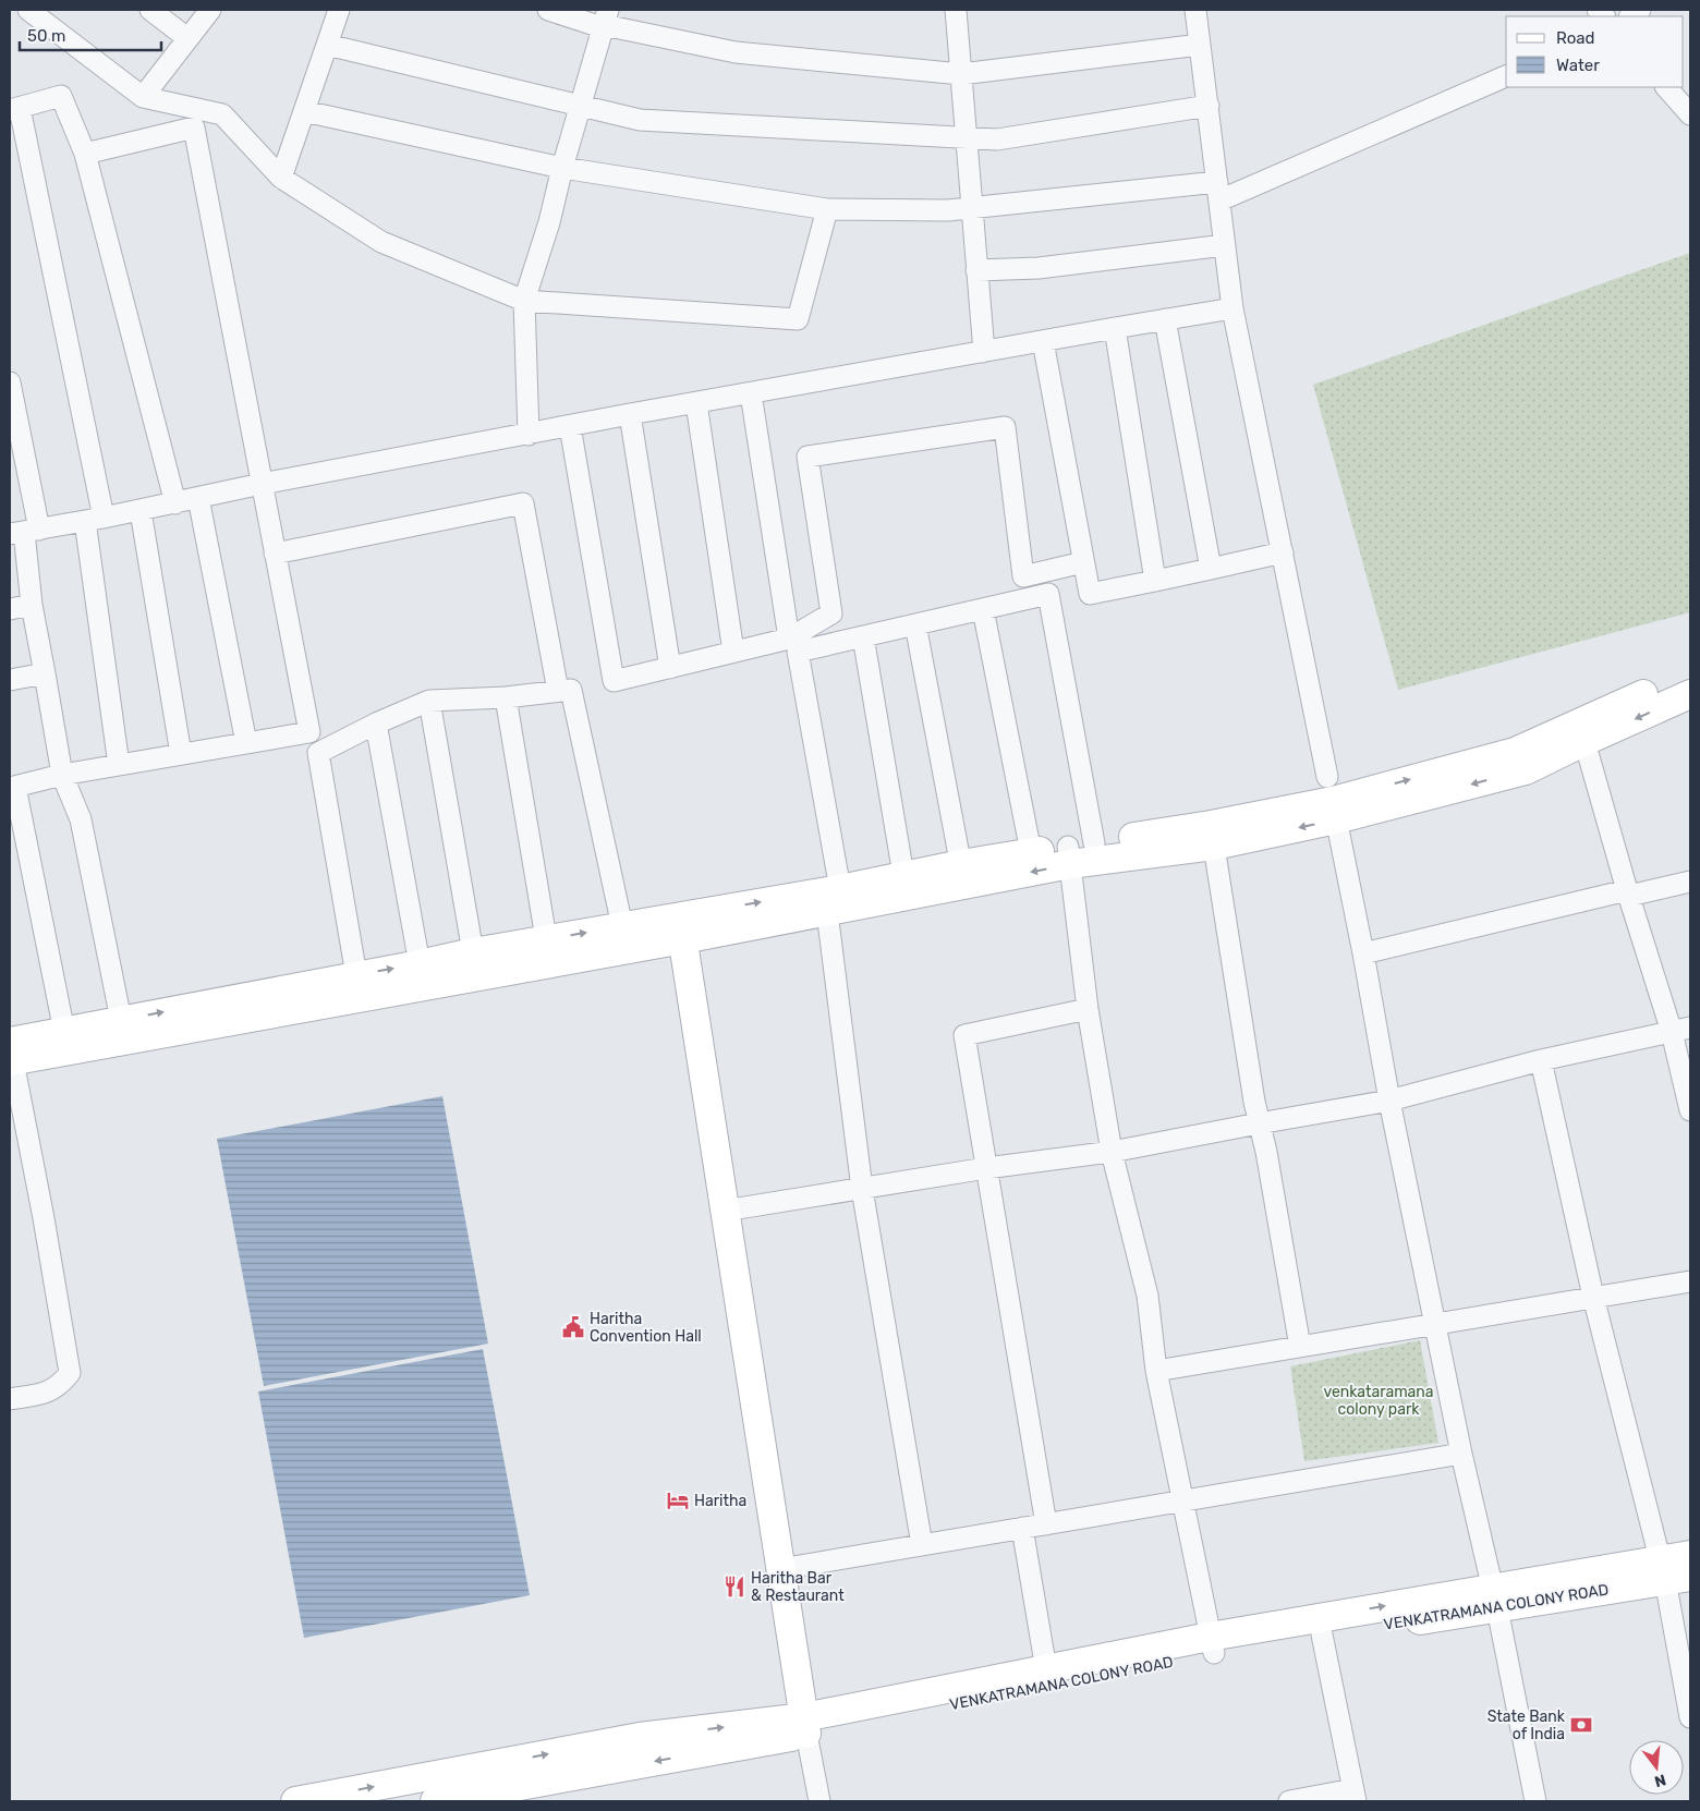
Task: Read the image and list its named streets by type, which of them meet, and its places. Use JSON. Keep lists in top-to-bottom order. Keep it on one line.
{"streets":{"street":["VENKATRAMANA COLONY ROAD"]},"parks":["venkataramana colony park"],"places":{"public building":["Haritha Convention Hall"],"hotel":["Haritha"],"restaurant":["Haritha Bar & Restaurant"],"bank":["State Bank of India"]},"legend":["Road","Water"],"scale_bar":"50 m","north":"bottom"}
